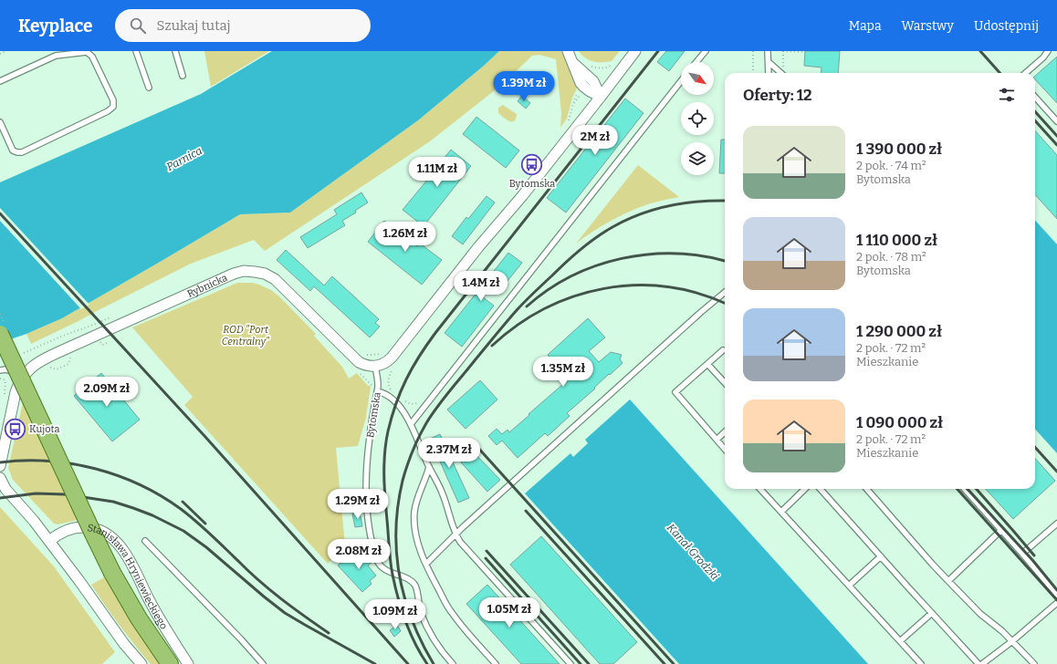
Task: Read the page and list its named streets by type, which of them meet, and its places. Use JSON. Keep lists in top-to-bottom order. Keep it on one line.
{"streets":{"street":["Rybnicka","Stanisława Hryniewieckiego"],"lane":["Bytomska"]},"crossings":[["Rybnicka","Bytomska"]],"water":["Parnica","Kanał Grodzki"],"parks":["ROD \"Port Centralny\""],"places":{"bus stop":["Bytomska","Kujota"]},"north":"bottom right","page":{"header":"Keyplace","search":"Szukaj tutaj","nav":["Mapa","Warstwy","Udostępnij"],"price":["1.39M zł","2M zł","1.11M zł","1.26M zł","1.4M zł","1.35M zł","2.09M zł","2.37M zł","1.29M zł","2.08M zł","1.05M zł","1.09M zł"],"heading":"Oferty: 12","list":[{"name":"1 390 000 zł","note":"2 pok. · 74 m² · Bytomska"},{"name":"1 110 000 zł","note":"2 pok. · 78 m² · Bytomska"},{"name":"1 290 000 zł","note":"2 pok. · 72 m² · Mieszkanie"},{"name":"1 090 000 zł","note":"2 pok. · 72 m² · Mieszkanie"}]}}
